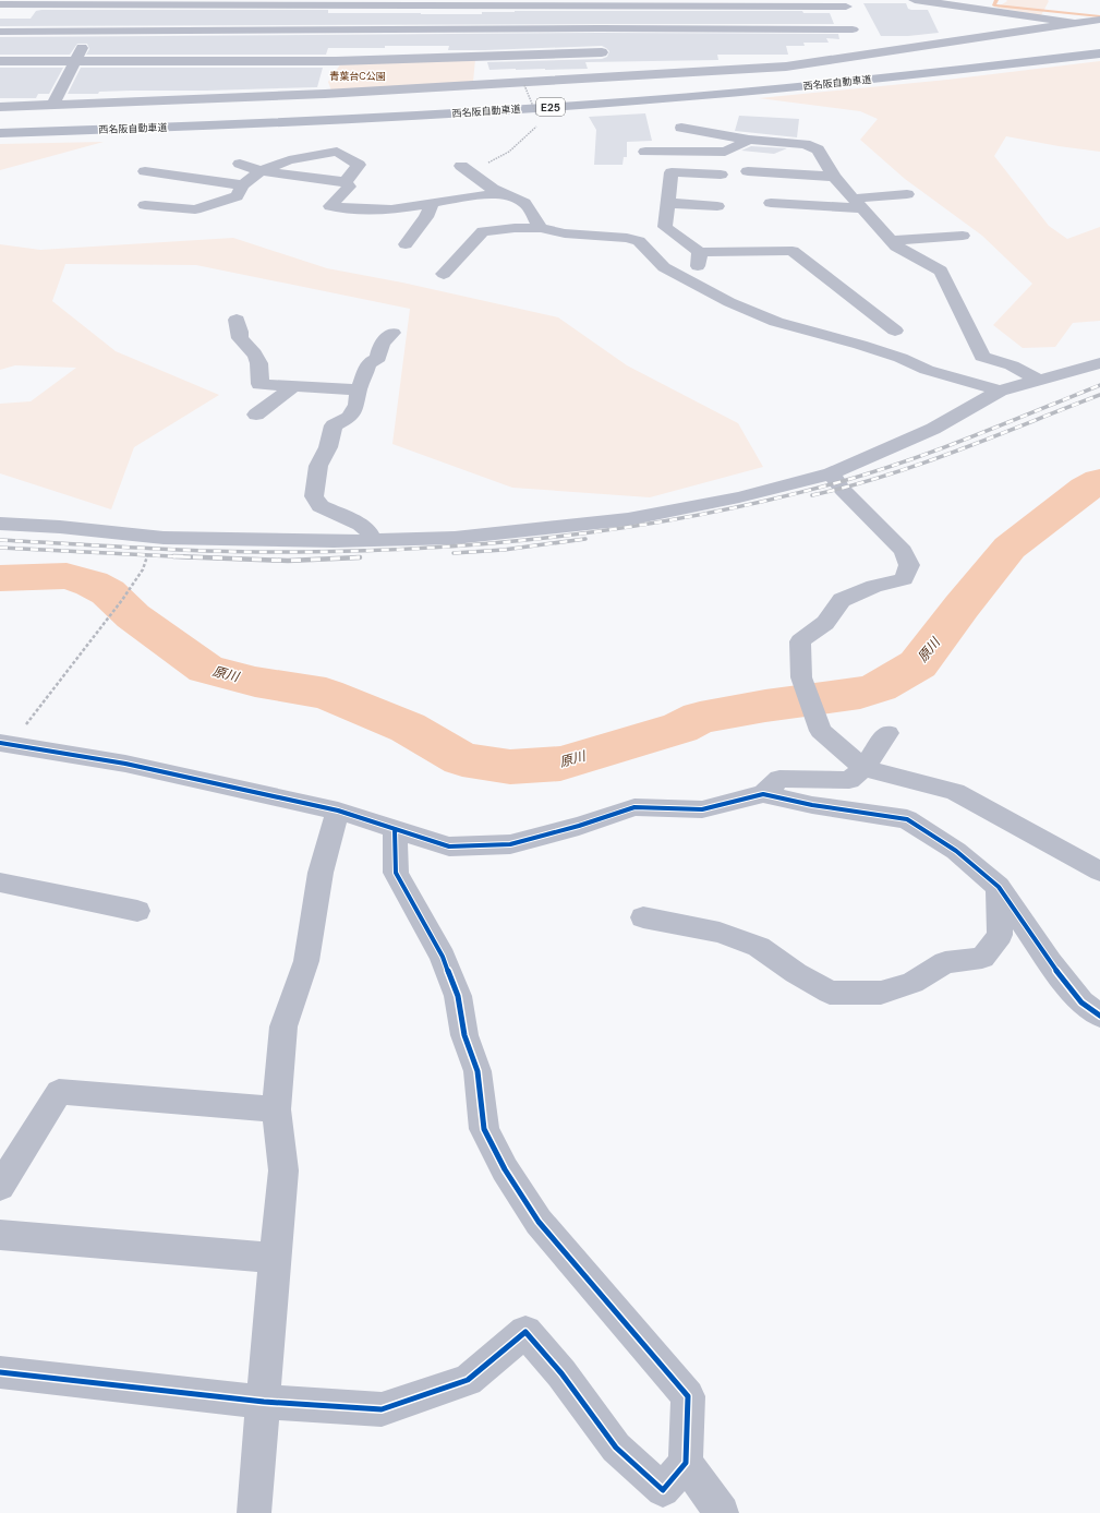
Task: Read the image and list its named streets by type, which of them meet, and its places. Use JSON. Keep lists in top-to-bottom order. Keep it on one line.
{"streets":{"highway":["西名阪自動車道","E25"]},"water":["原川"],"parks":["青葉台C公園"]}
